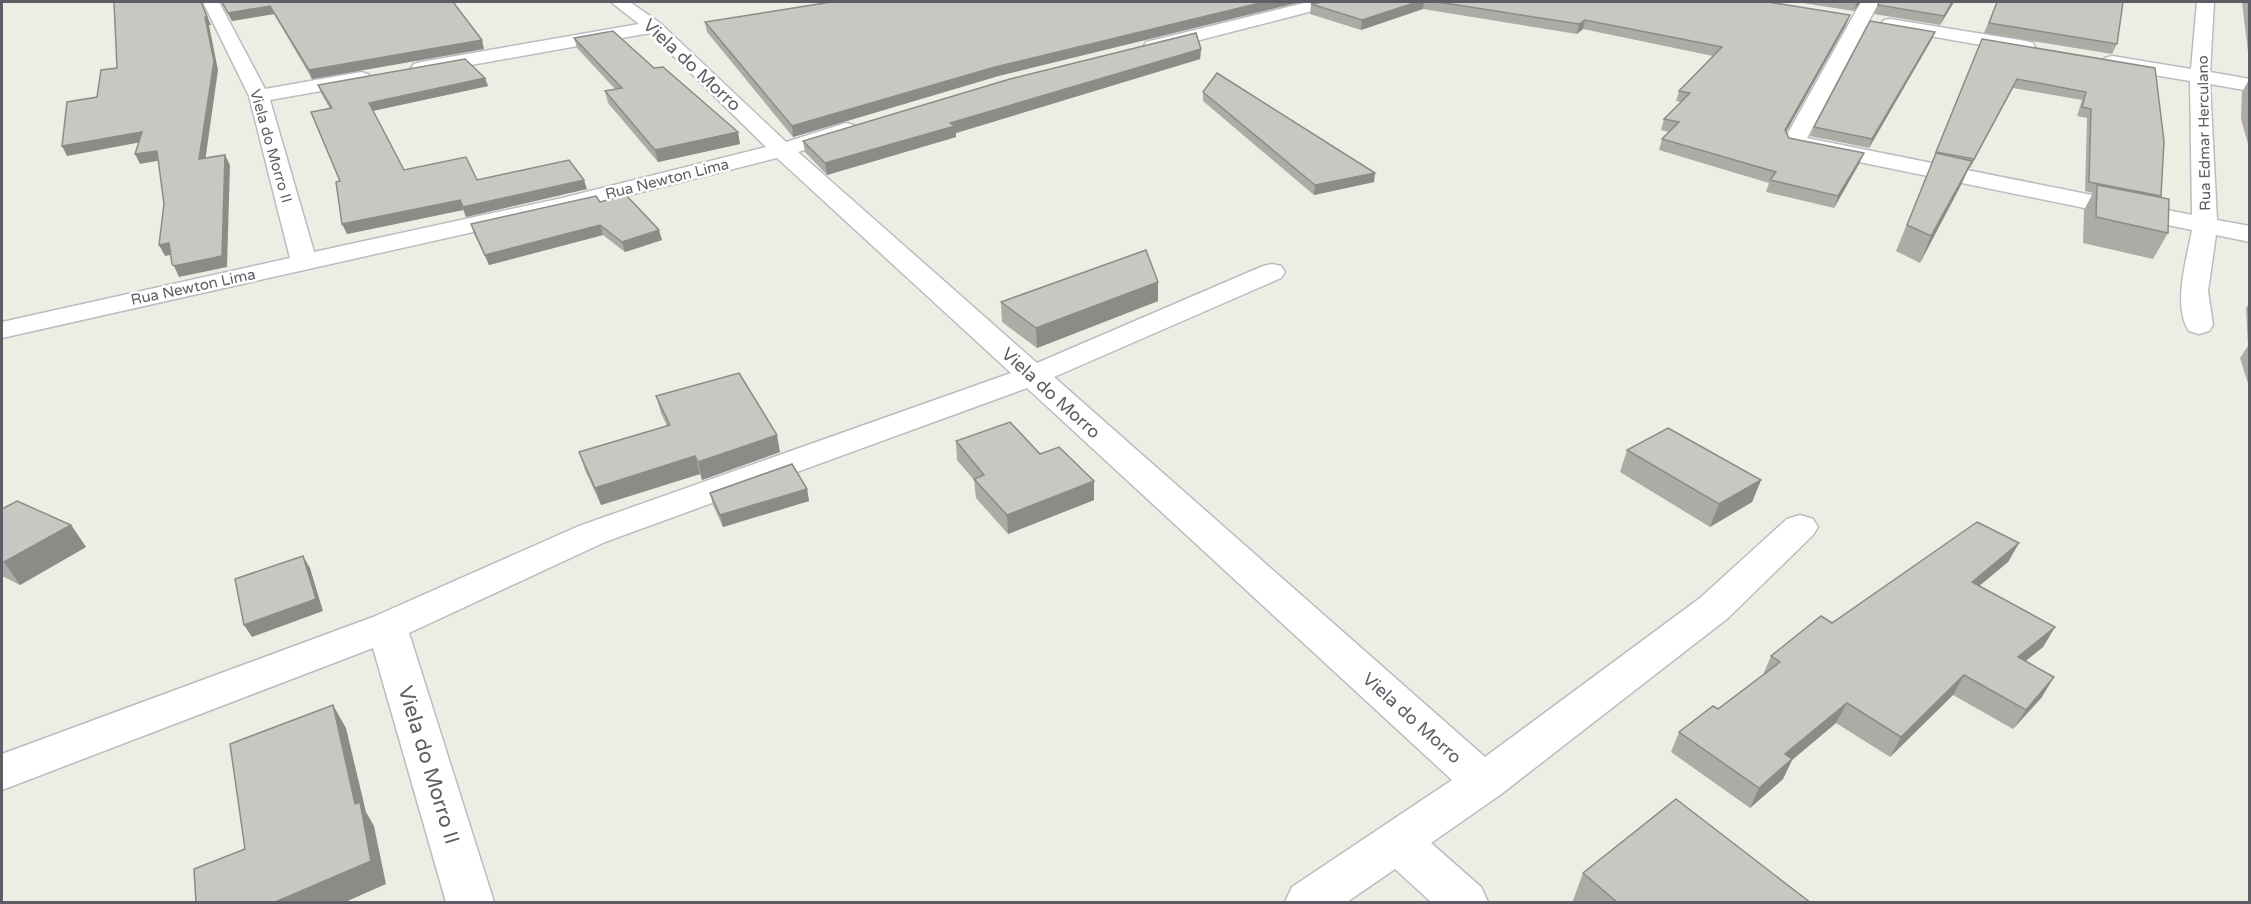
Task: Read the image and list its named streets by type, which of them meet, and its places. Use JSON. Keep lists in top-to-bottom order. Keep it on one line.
{"streets":{"street":["Viela do Morro","Rua Edmar Herculano","Viela do Morro II","Rua Newton Lima"]},"crossings":[["Viela do Morro","Rua Newton Lima"],["Viela do Morro II","Rua Newton Lima"]]}
